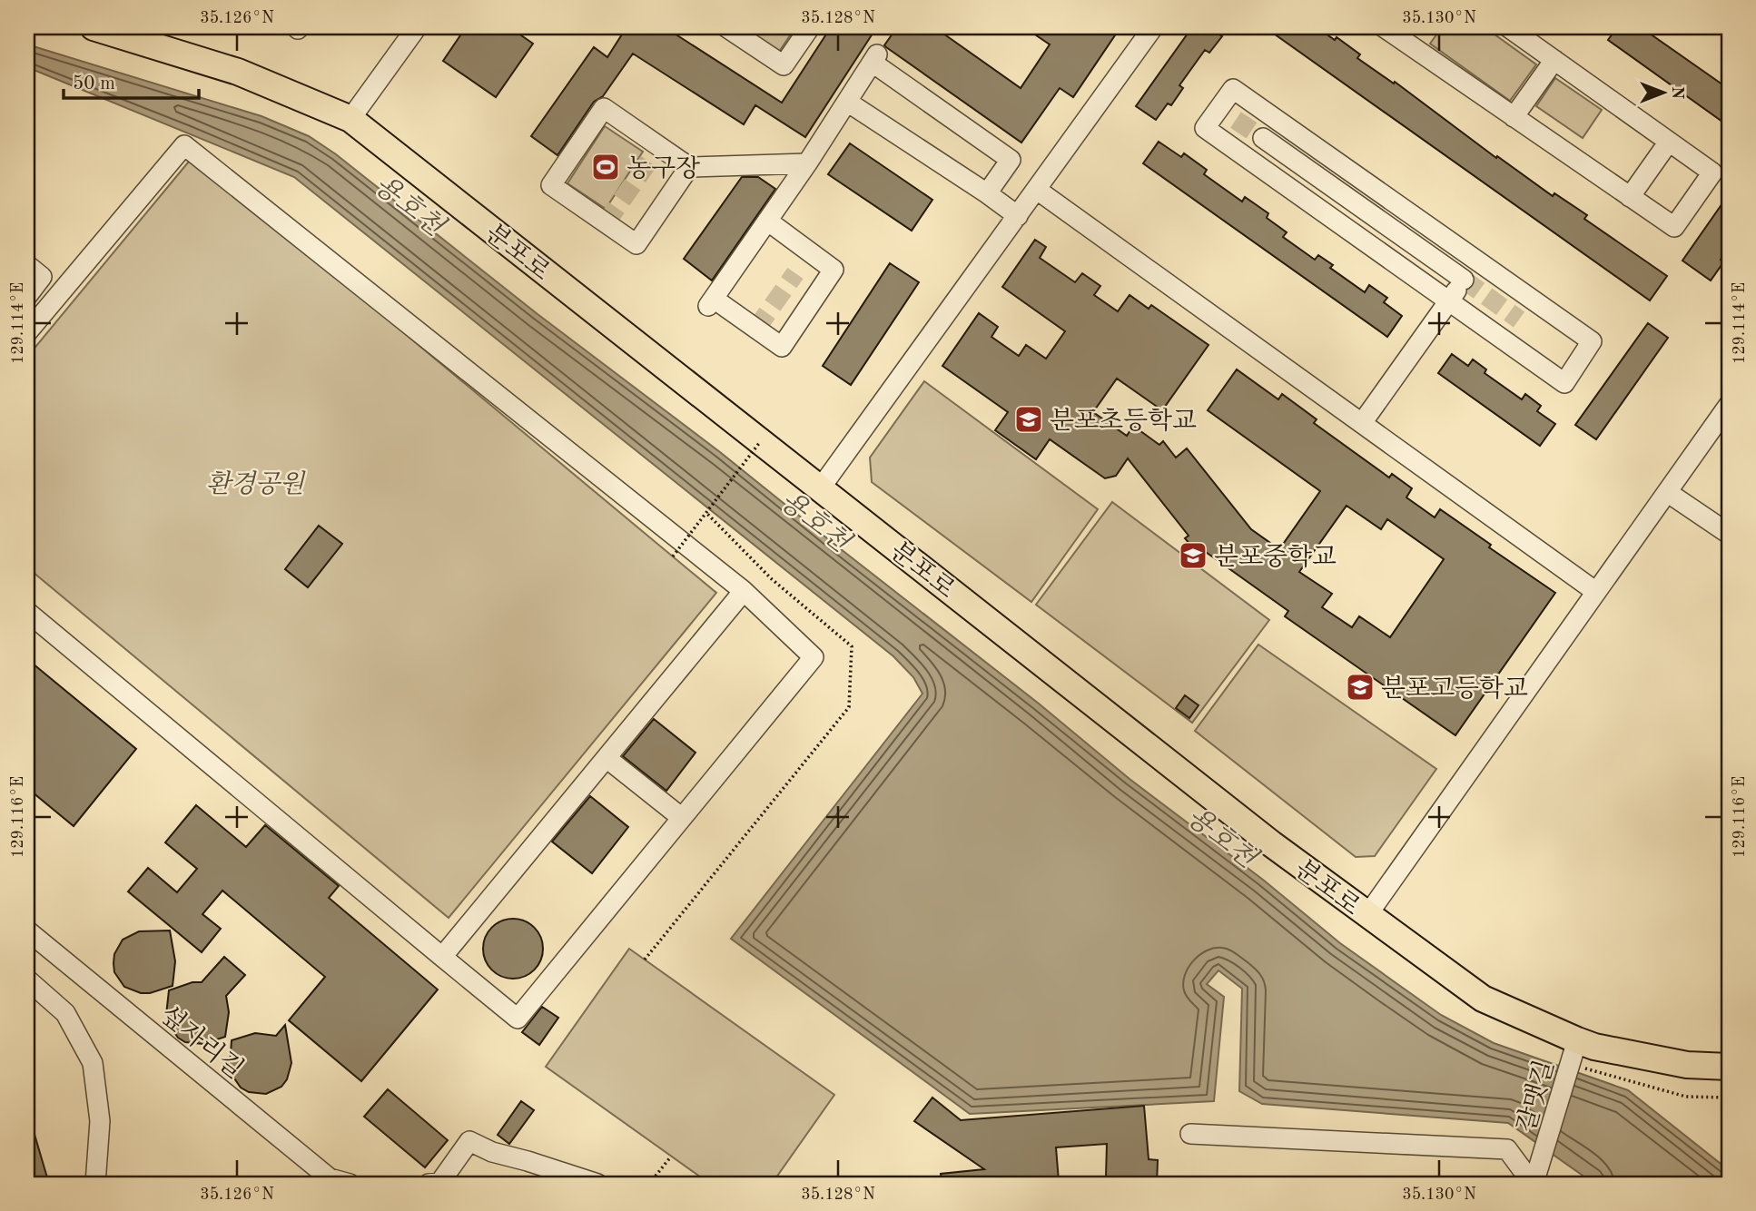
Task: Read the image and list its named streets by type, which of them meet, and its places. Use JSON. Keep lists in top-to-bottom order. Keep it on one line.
{"streets":{"main road":["분포로"],"street":["섶자리길","갈맷길"]},"crossings":[["분포로","갈맷길"]],"water":["용호천"],"parks":["환경공원"],"places":{"sports":["농구장"],"school or university":["분포초등학교","분포중학교","분포고등학교"]},"scale_bar":"50 m","north":"right","coordinates":["35.126°N","35.128°N","35.130°N","129.114°E","129.116°E"]}
